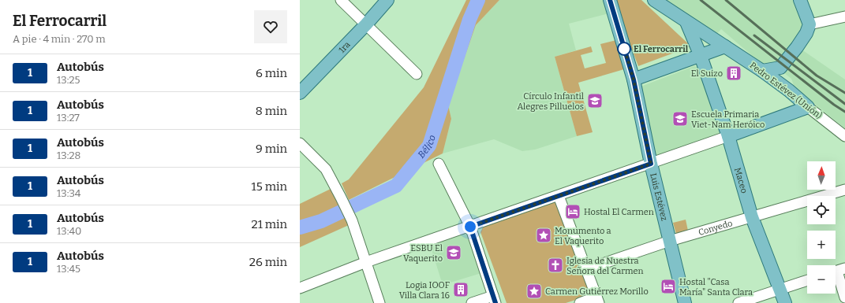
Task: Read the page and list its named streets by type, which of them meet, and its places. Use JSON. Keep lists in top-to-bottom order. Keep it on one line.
{"streets":{"main road":["1ra","Pedro Estévez (Unión)","Maceo","Luis Estévez"],"street":["Conyedo"]},"crossings":[["Pedro Estévez (Unión)","Maceo"],["Maceo","Conyedo"],["Luis Estévez","Conyedo"]],"water":["Bélico"],"places":{"other":["El Ferrocarril"],"building":["El Suizo","Logia IOOF Villa Clara 16"],"school or university":["Círculo Infantil Alegres Pilluelos","Escuela Primaria Viet-Nam Heróico","ESBU El Vaquerito"],"hotel":["Hostal El Carmen","Hostal \"Casa María\" Santa Clara"],"place":["Monumento a El Vaquerito","Carmen Gutiérrez Morillo"],"church":["Iglesia de Nuestra Señora del Carmen"]},"lines":["bus line 1"],"north":"top","page":{"heading":["El Ferrocarril","A pie · 4 min · 270 m"],"list":[{"mark":"1","name":"Autobús","note":"13:25","value":"6 min"},{"mark":"1","name":"Autobús","note":"13:27","value":"8 min"},{"mark":"1","name":"Autobús","note":"13:28","value":"9 min"},{"mark":"1","name":"Autobús","note":"13:34","value":"15 min"},{"mark":"1","name":"Autobús","note":"13:40","value":"21 min"},{"mark":"1","name":"Autobús","note":"13:45","value":"26 min"}],"map_buttons":["+","−"]}}
